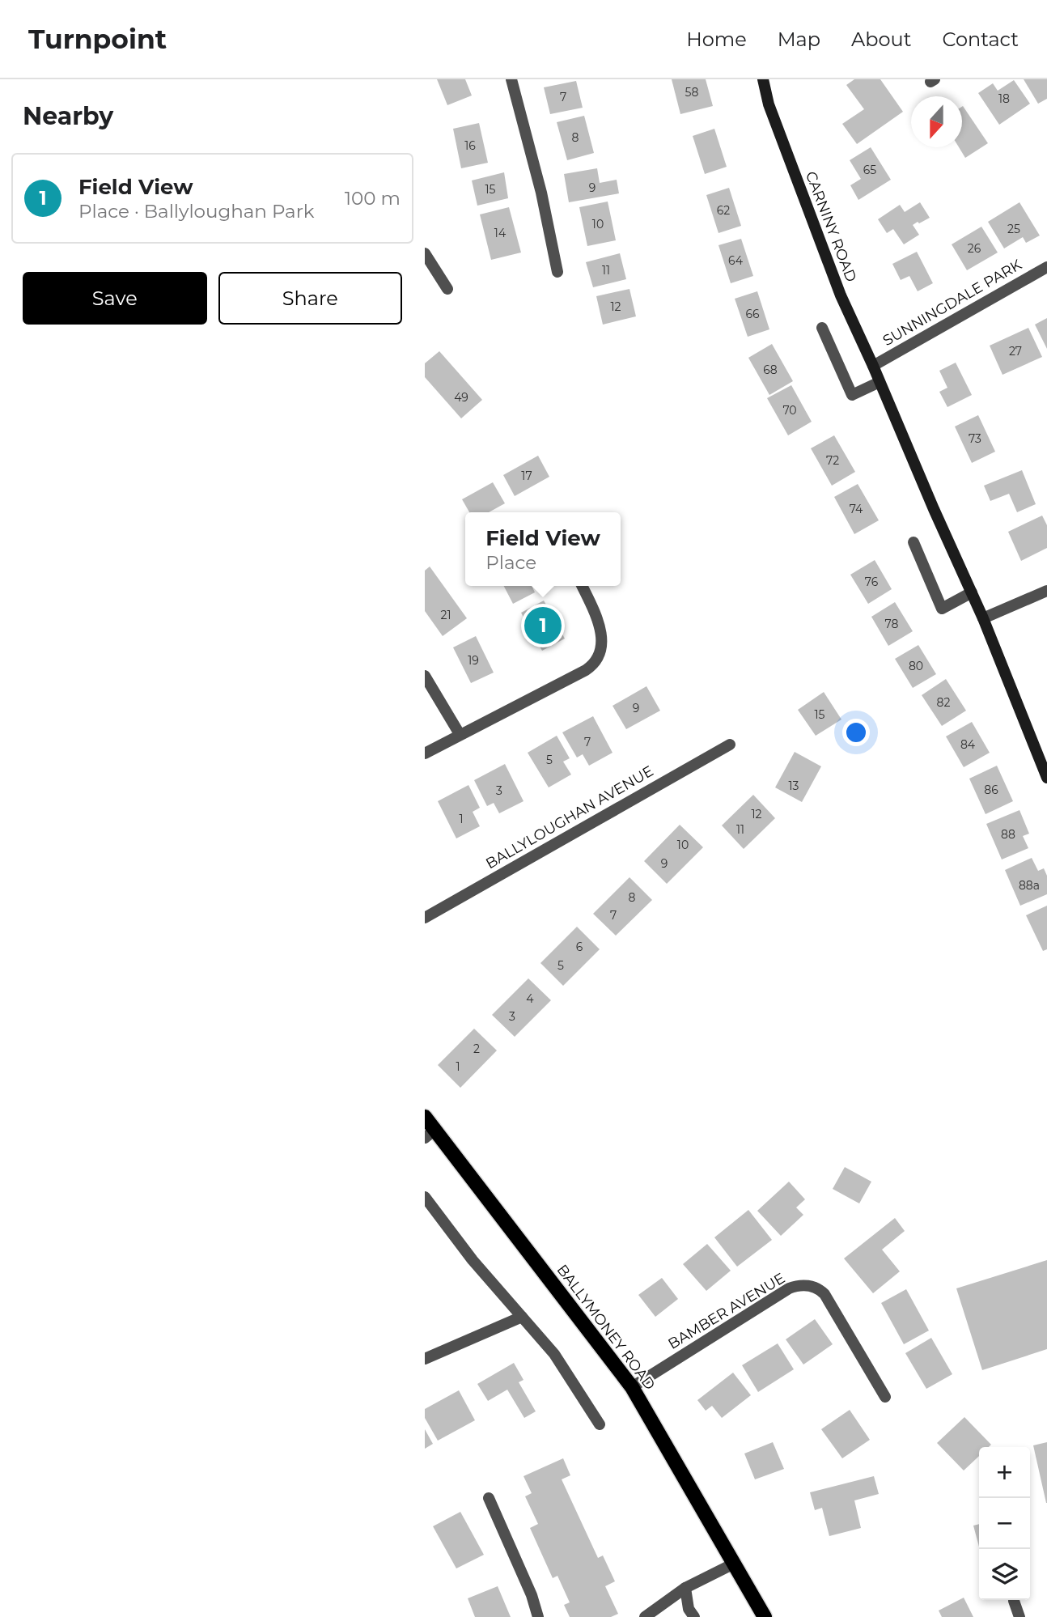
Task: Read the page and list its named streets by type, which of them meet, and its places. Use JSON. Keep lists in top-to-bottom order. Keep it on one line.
{"streets":{"main road":["BALLYMONEY ROAD"],"street":["CARNINY ROAD","SUNNINGDALE PARK","BALLYLOUGHAN AVENUE","BAMBER AVENUE"]},"crossings":[["CARNINY ROAD","SUNNINGDALE PARK"],["BAMBER AVENUE","BALLYMONEY ROAD"]],"house_numbers":["58","7","18","8","16","65","9","15","62","10","25","14","26","64","11","12","66","27","68","49","70","73","72","17","74","76","21","78","19","80","82","9","15","7","84","5","13","86","3","12","1","11","88","10","9","88a","8","7","6","5","4","3","2","1"],"north":"bottom","page":{"header":"Turnpoint","nav":["Home","Map","About","Contact"],"heading":"Nearby","list":[{"mark":"1","name":"Field View","note":"Place · Ballyloughan Park","value":"100 m"}],"buttons":["Save","Share"],"popup":["Field View","Place"],"pins":"1","map_buttons":["+","−"]}}
